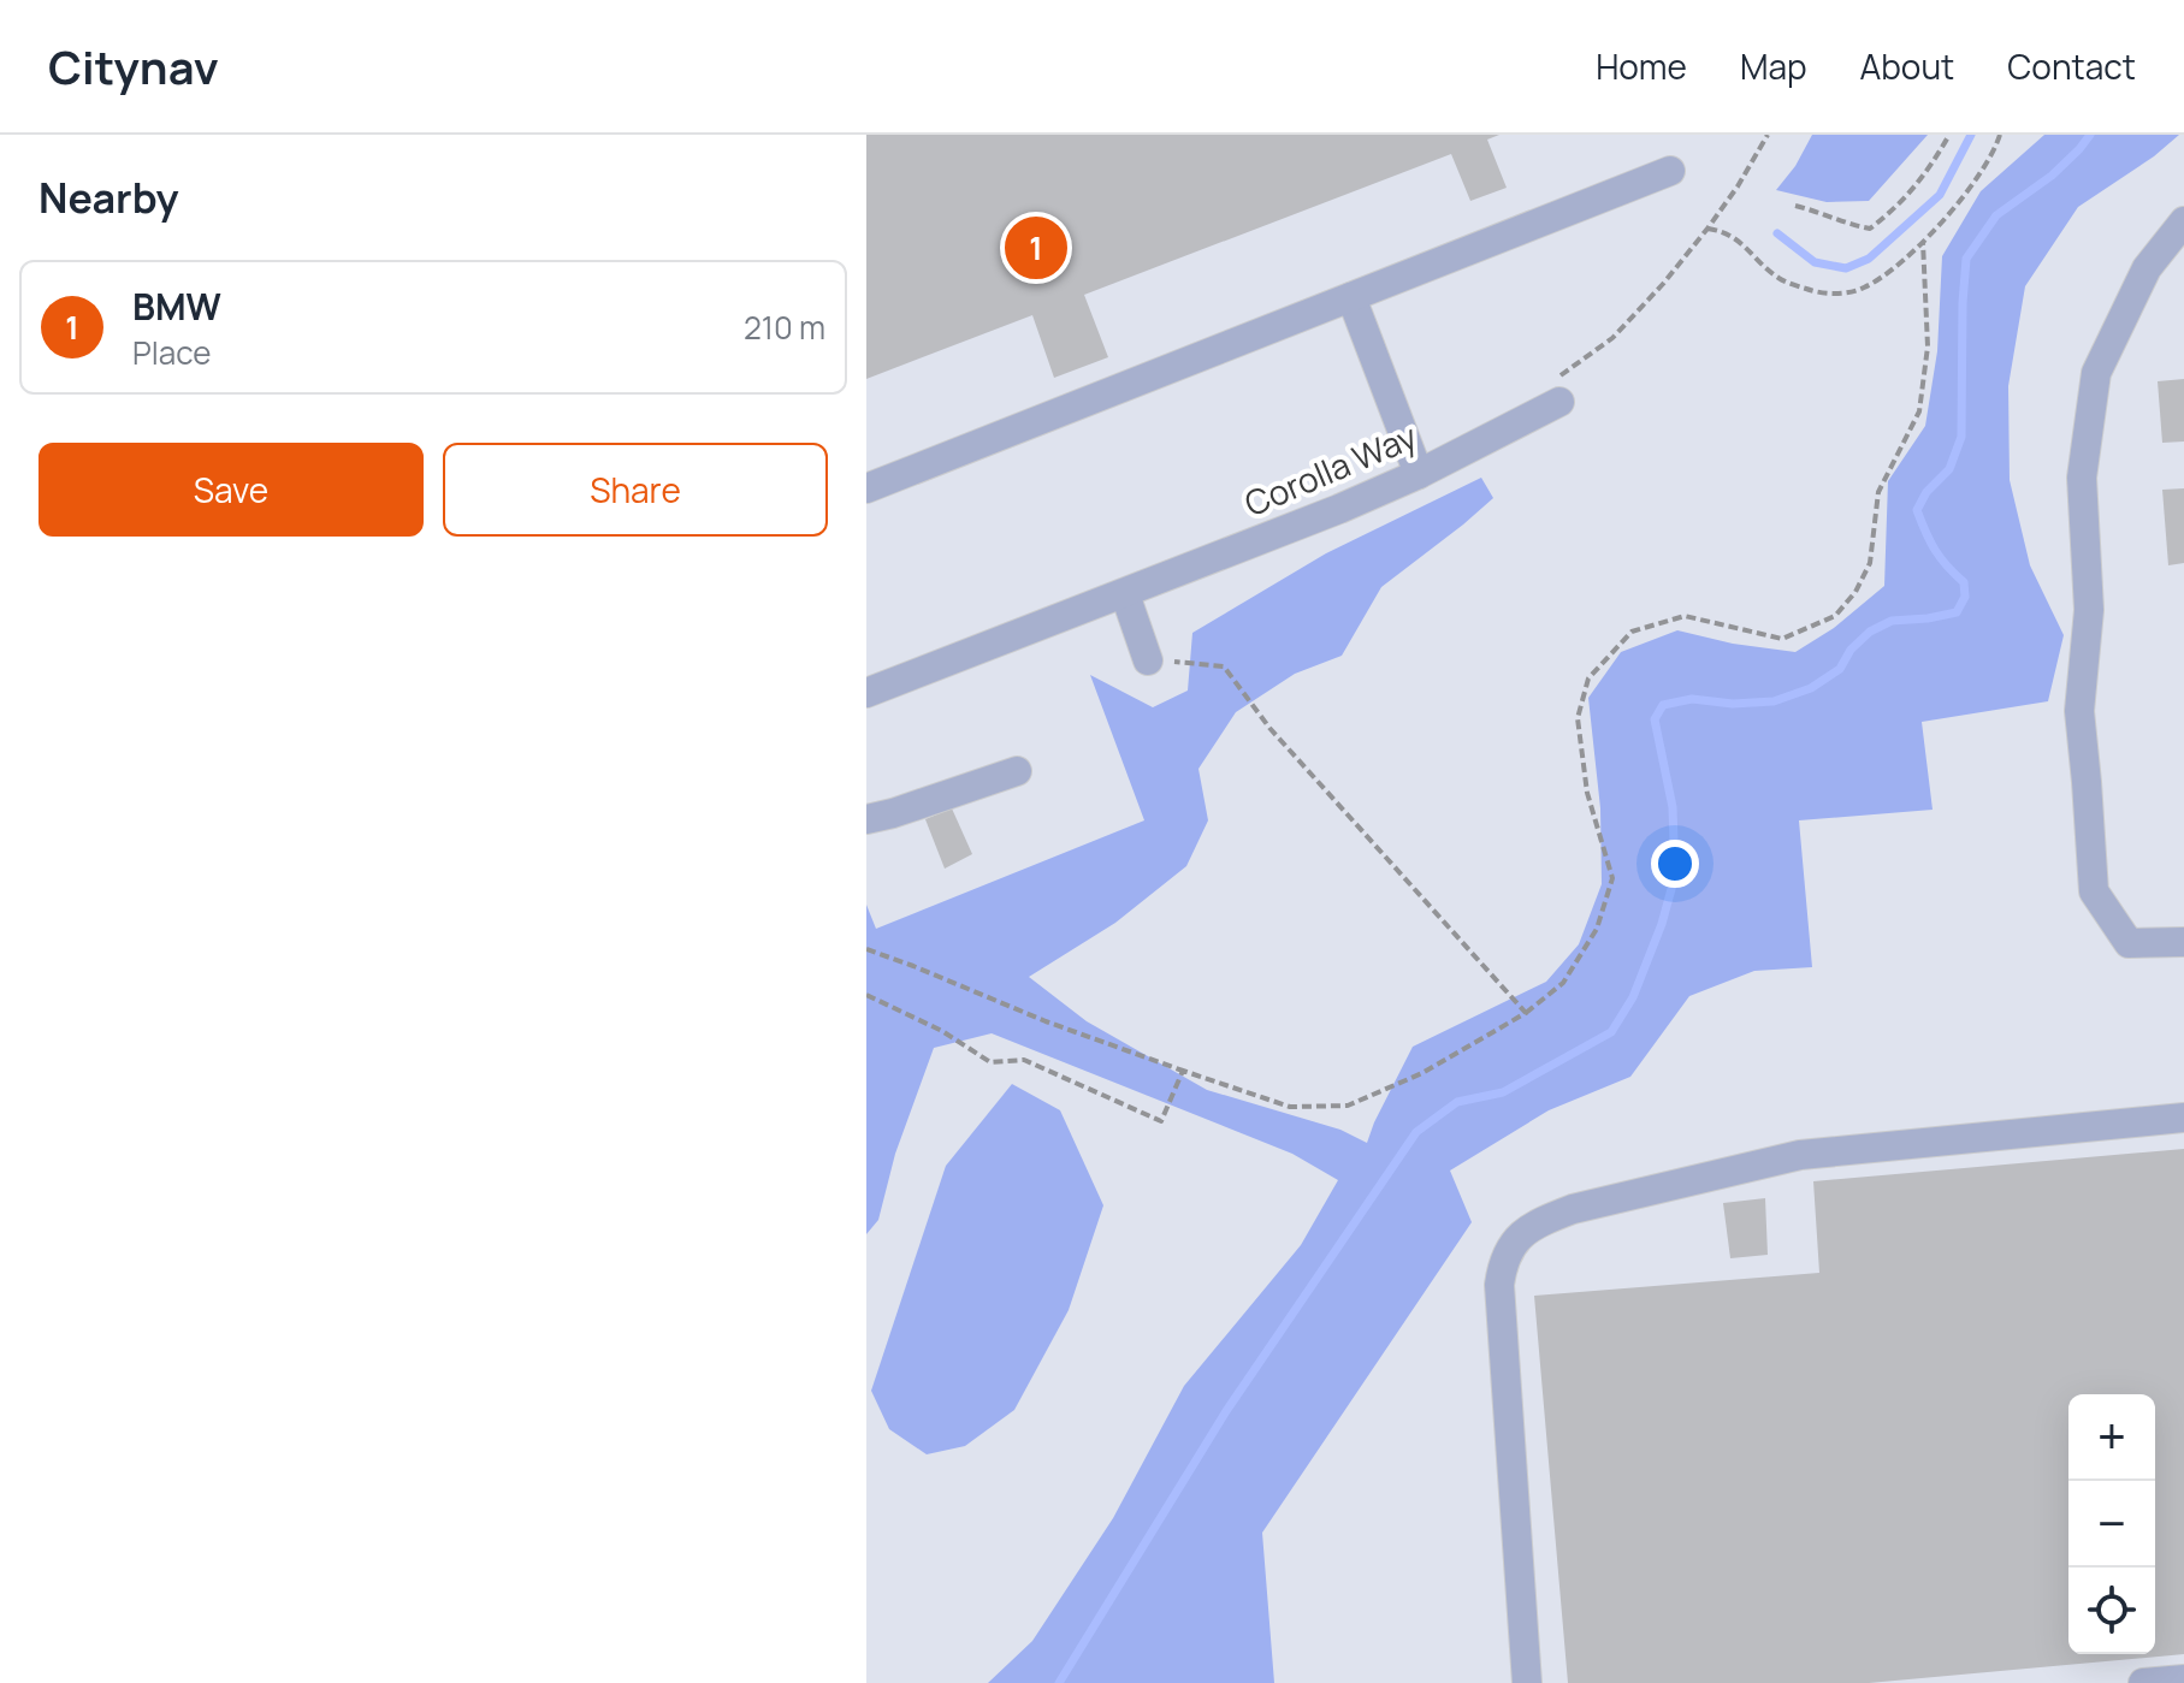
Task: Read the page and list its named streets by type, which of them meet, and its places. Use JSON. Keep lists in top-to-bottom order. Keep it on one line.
{"streets":{"street":["Corolla Way"]},"page":{"header":"Citynav","nav":["Home","Map","About","Contact"],"heading":"Nearby","pins":"1","list":[{"mark":"1","name":"BMW","note":"Place","value":"210 m"}],"buttons":["Save","Share"],"map_buttons":["+","−"]}}
